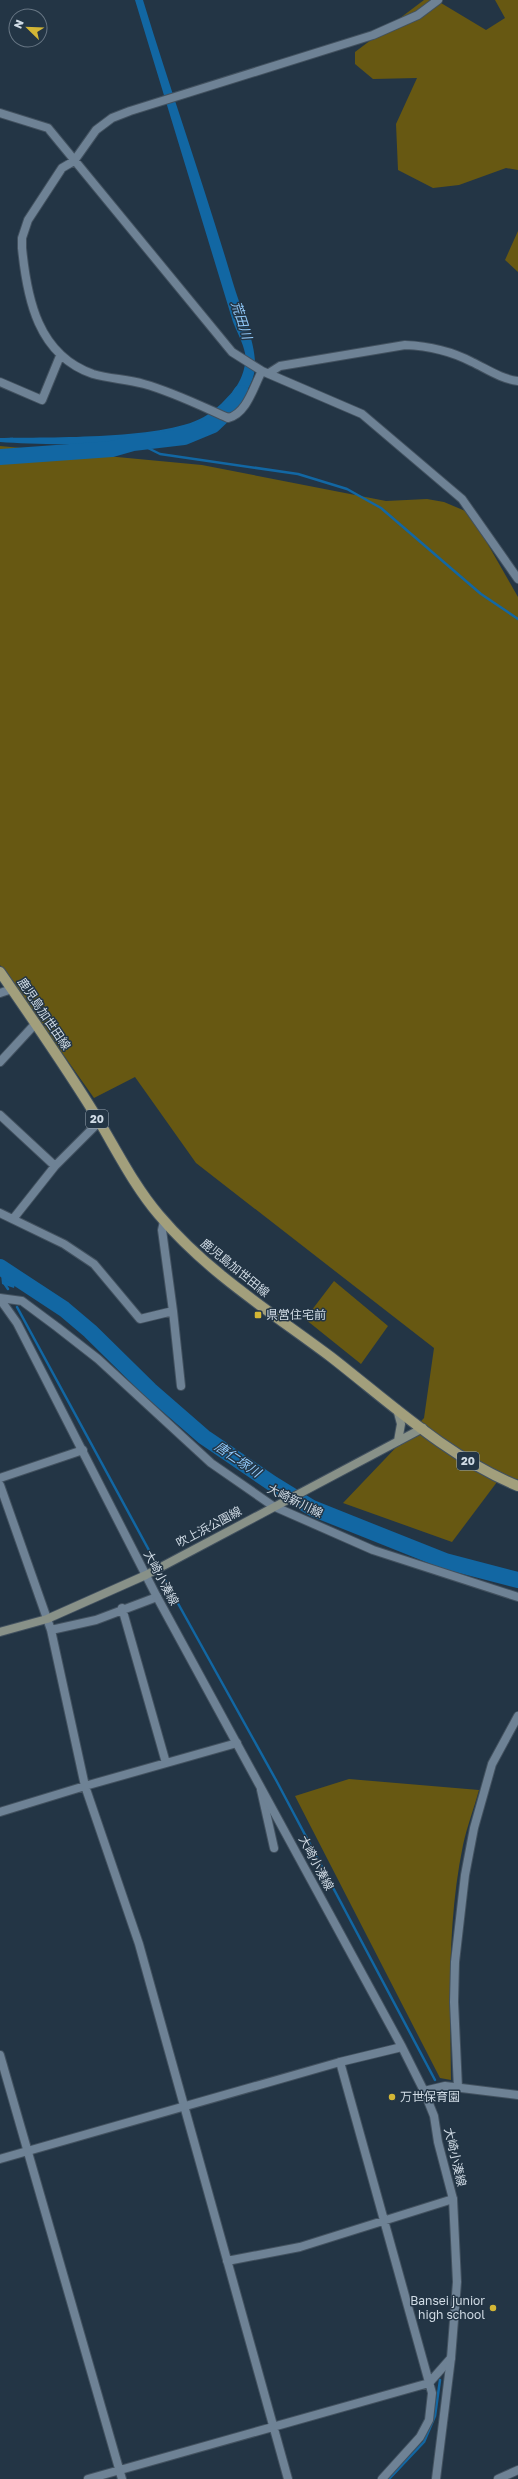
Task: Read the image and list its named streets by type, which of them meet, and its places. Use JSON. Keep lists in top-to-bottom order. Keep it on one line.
{"streets":{"main road":["鹿児島加世田線","20","吹上浜公園線"],"street":["大崎新川線","大崎小湊線"]},"crossings":[["鹿児島加世田線","吹上浜公園線"],["大崎新川線","吹上浜公園線"],["大崎新川線","大崎小湊線"],["吹上浜公園線","大崎小湊線"]],"water":["荒田川","唐仁塚川"],"places":{"transit":["県営住宅前"],"other":["万世保育園","Bansei junior high school"]},"north":"top left"}
